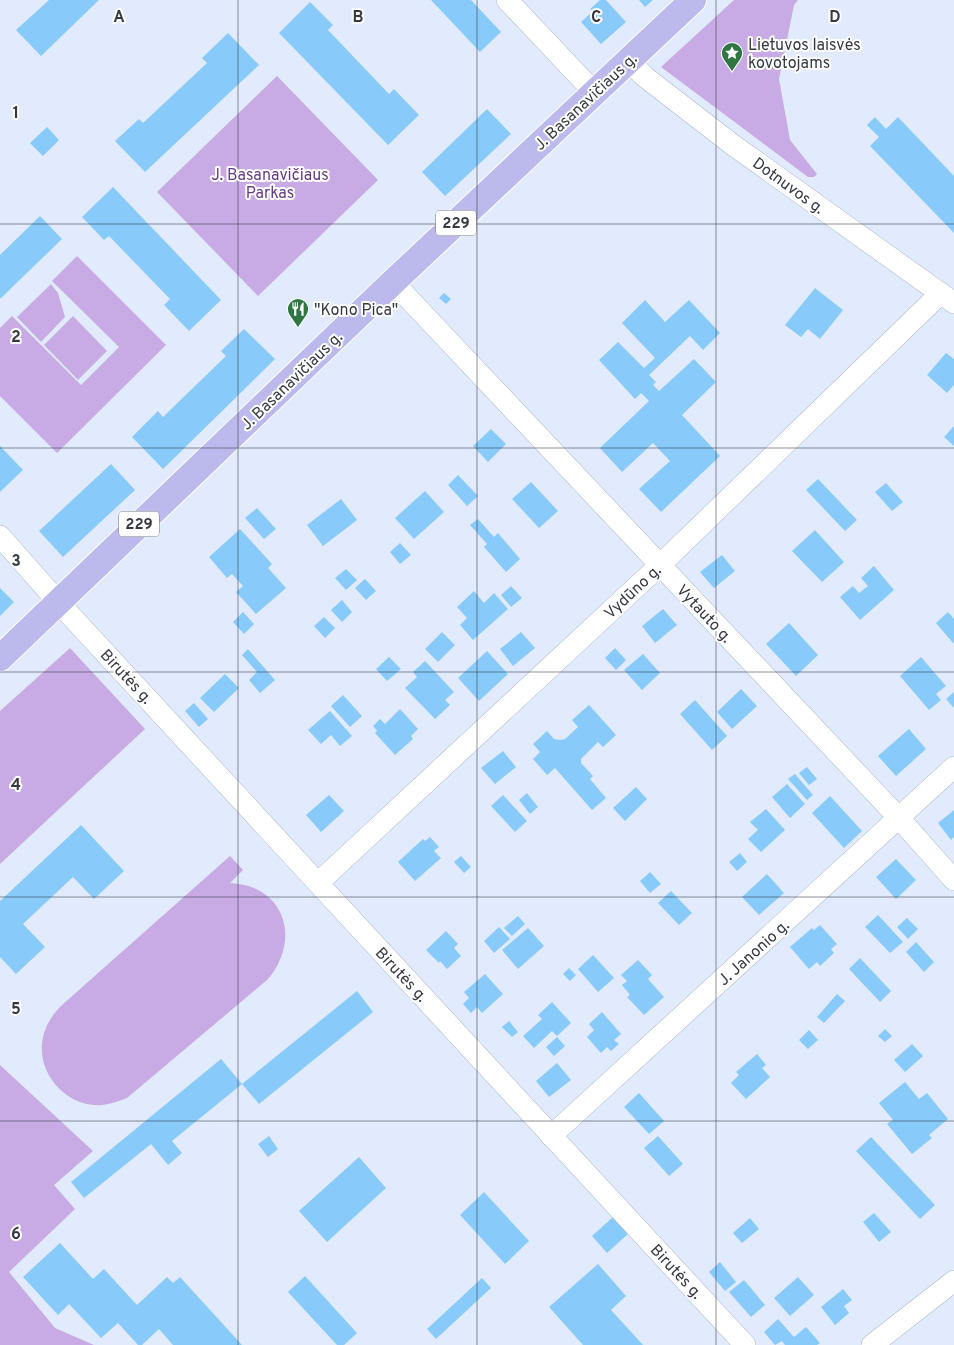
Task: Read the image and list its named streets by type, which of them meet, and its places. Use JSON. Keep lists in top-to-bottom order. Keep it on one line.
{"streets":{"main road":["J. Basanavičiaus g.","229"],"street":["Dotnuvos g.","Vydūno g.","Vytauto g.","Birutės g.","J. Janonio g."]},"crossings":[["J. Basanavičiaus g.","Dotnuvos g."],["J. Basanavičiaus g.","Vytauto g."],["J. Basanavičiaus g.","Birutės g."],["Dotnuvos g.","Vydūno g."],["Vydūno g.","Vytauto g."],["Vydūno g.","Birutės g."],["Vytauto g.","J. Janonio g."],["Birutės g.","J. Janonio g."]],"parks":["J. Basanavičiaus Parkas"],"places":{"place":["Lietuvos laisvės kovotojams"],"restaurant":["\"Kono Pica\""]},"grid":{"columns":["A","B","C","D"],"rows":["1","2","3","4","5","6"]}}
